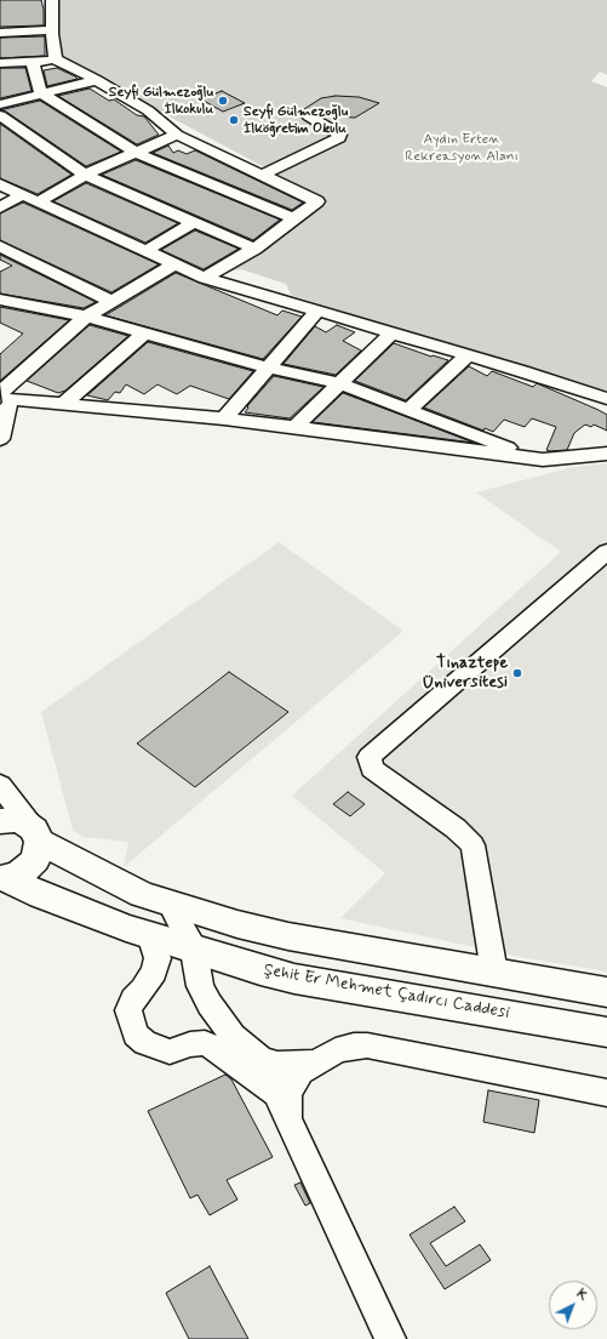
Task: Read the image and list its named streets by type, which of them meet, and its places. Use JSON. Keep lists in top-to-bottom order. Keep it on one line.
{"streets":{"main road":["Şehit Er Mehmet Çadırcı Caddesi"]},"parks":["Aydın Erten Rekreasyon Alanı"],"places":["Seyfi Gülmezoğlu İlkokulu","Seyfi Gülmezoğlu İlköğretim Okulu","Tınaztepe Üniversitesi"],"north":"top right"}
